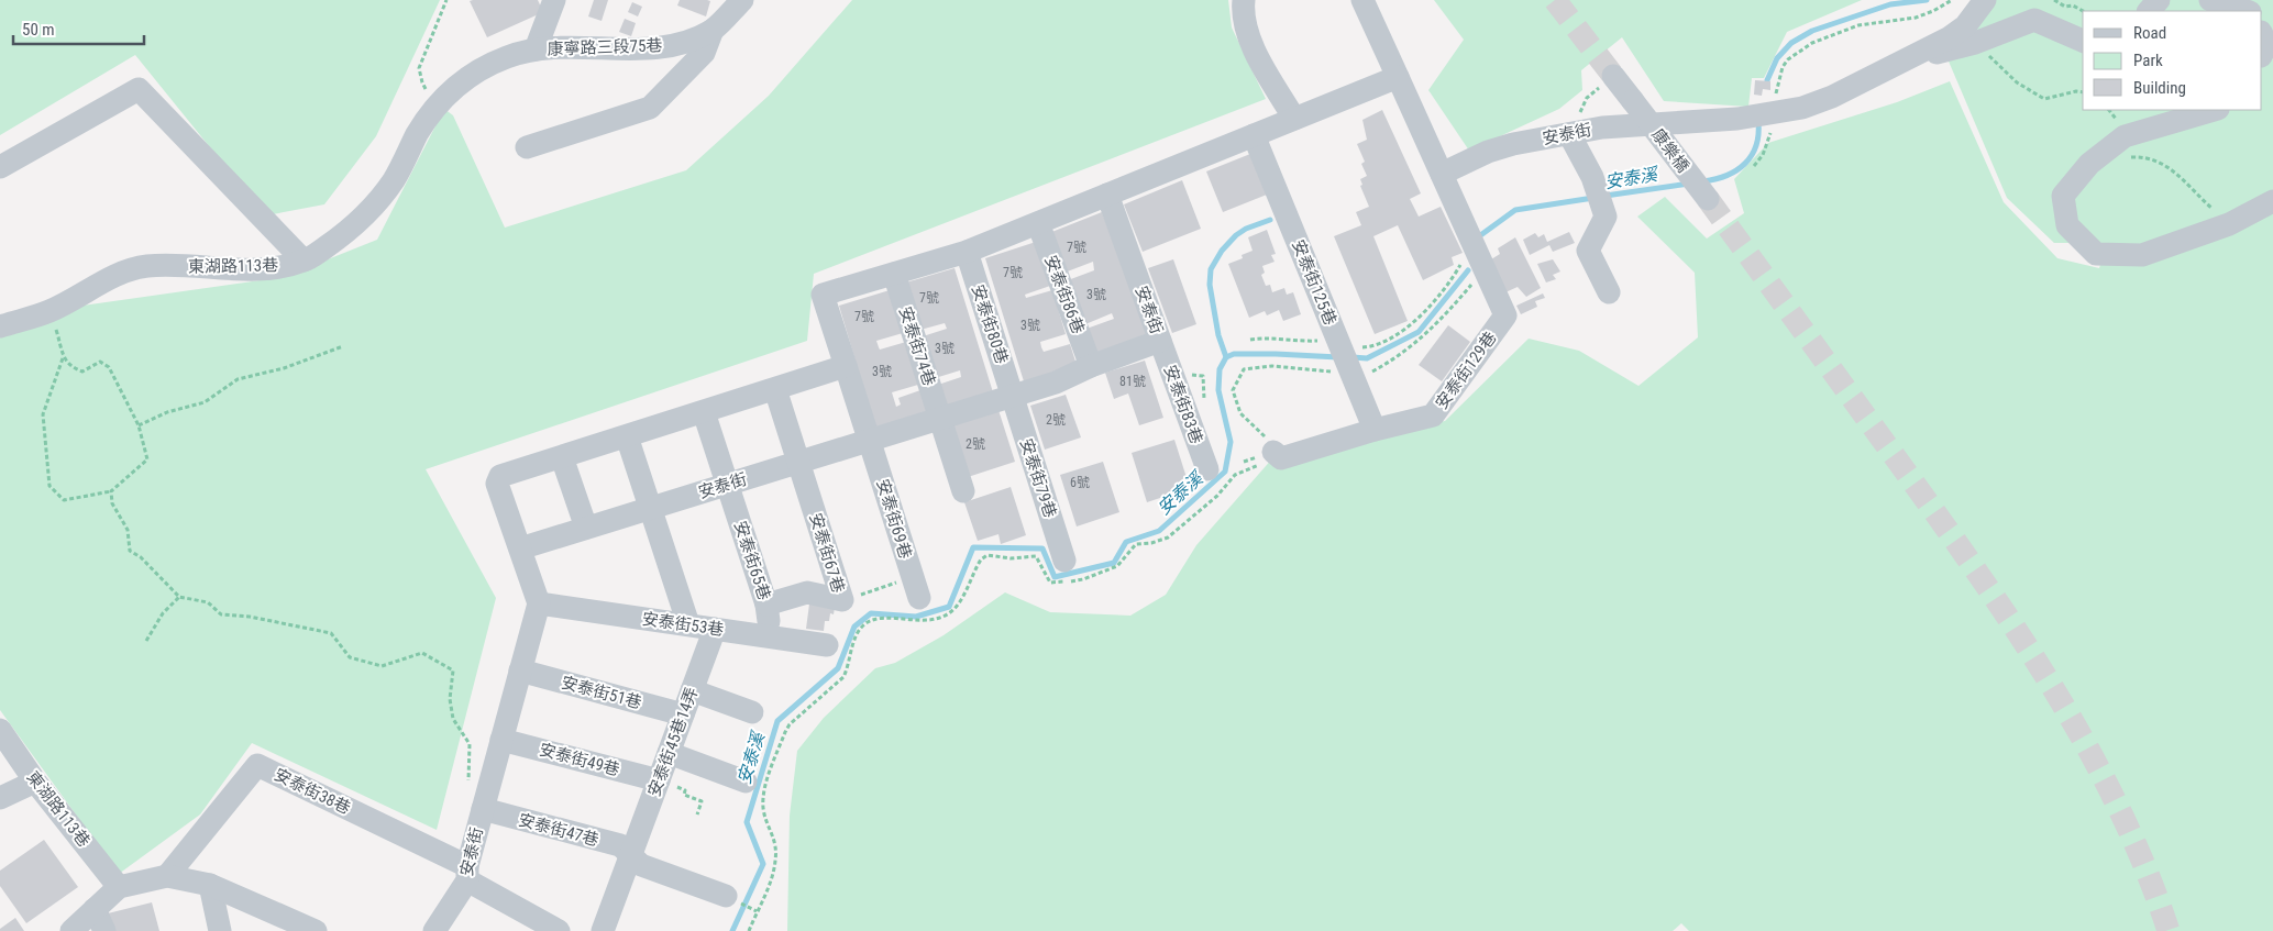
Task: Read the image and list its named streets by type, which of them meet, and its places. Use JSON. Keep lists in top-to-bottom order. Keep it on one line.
{"streets":{"street":["康寧路三段75巷","安泰街","康樂橋","東湖路113巷","安泰街125巷","安泰街86巷","安泰街80巷","安泰街74巷","安泰街129巷","安泰街83巷","安泰街79巷","安泰街69巷","安泰街67巷","安泰街65巷","安泰街53巷","安泰街51巷","安泰街45巷14弄","安泰街49巷","安泰街38巷","安泰街47巷"]},"crossings":[["康寧路三段75巷","東湖路113巷"],["安泰街","安泰街86巷"],["安泰街","安泰街80巷"],["安泰街","安泰街74巷"],["安泰街","安泰街129巷"],["安泰街","安泰街83巷"],["安泰街","安泰街79巷"],["安泰街","安泰街69巷"],["安泰街","安泰街67巷"],["安泰街","安泰街65巷"],["安泰街","安泰街53巷"],["安泰街","安泰街51巷"],["安泰街","安泰街49巷"],["安泰街","安泰街38巷"],["安泰街","安泰街47巷"],["安泰街125巷","安泰街129巷"],["安泰街80巷","安泰街79巷"],["安泰街67巷","安泰街65巷"],["安泰街65巷","安泰街53巷"],["安泰街53巷","安泰街45巷14弄"],["安泰街51巷","安泰街45巷14弄"],["安泰街45巷14弄","安泰街49巷"],["安泰街45巷14弄","安泰街47巷"]],"water":["安泰溪"],"house_numbers":["7號","7號","3號","7號","7號","3號","3號","3號","81號","2號","2號","6號"],"legend":["Road","Park","Building"],"scale_bar":"50 m"}
